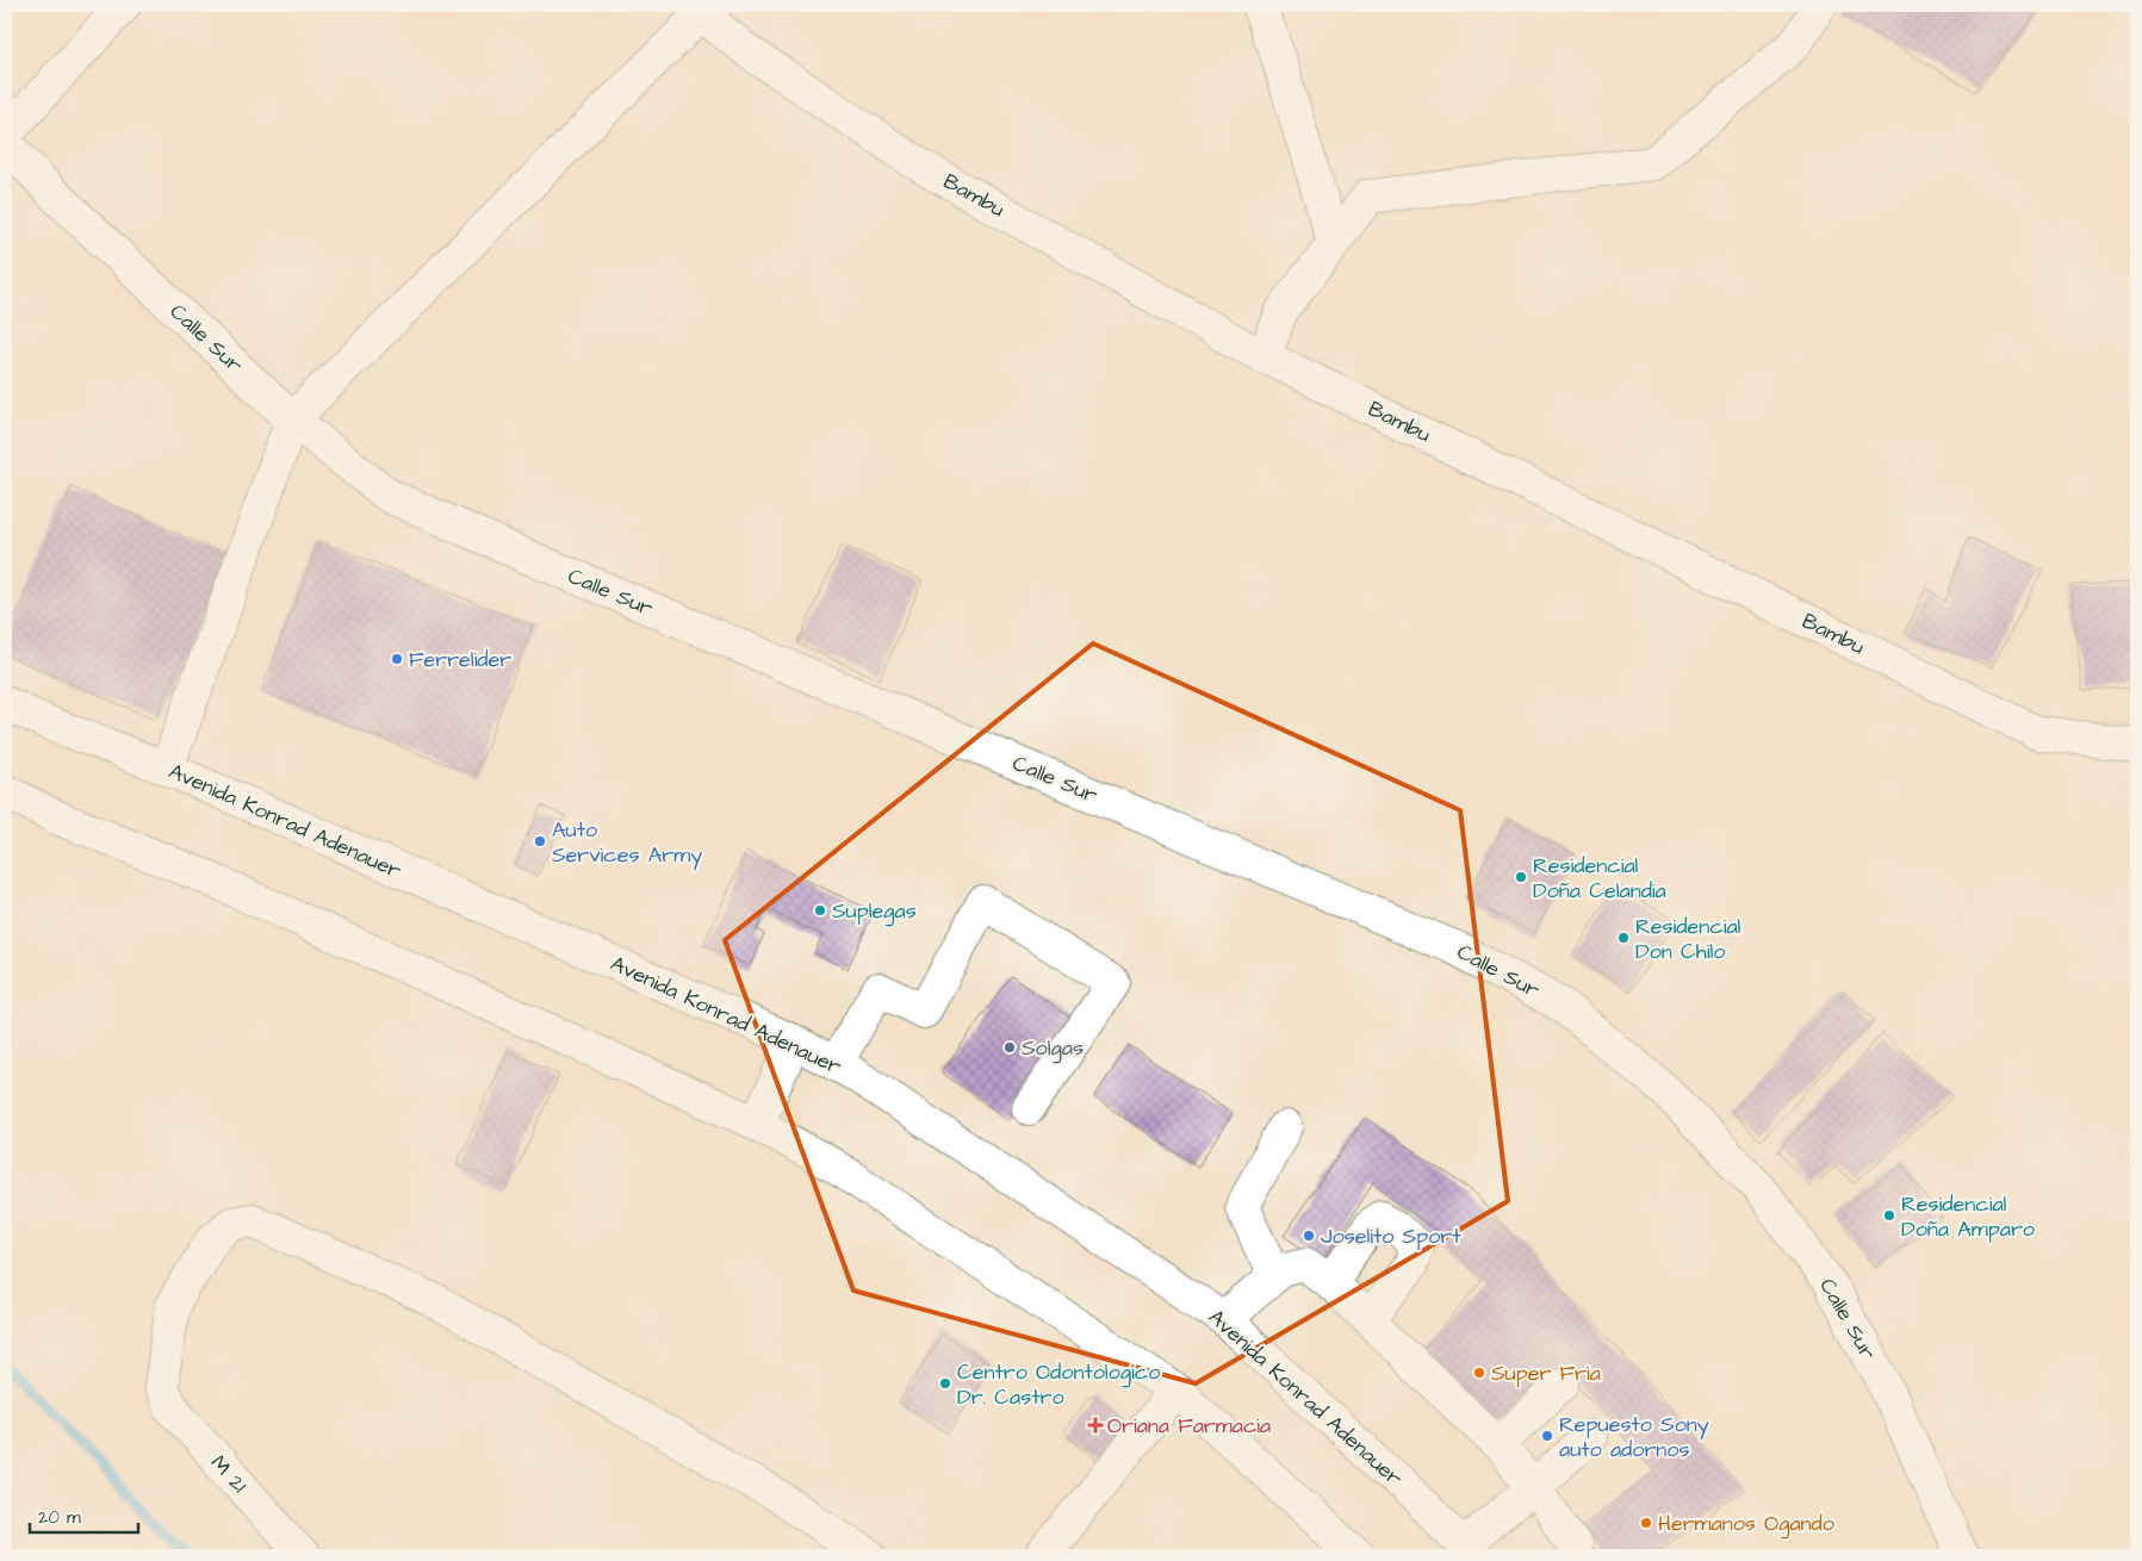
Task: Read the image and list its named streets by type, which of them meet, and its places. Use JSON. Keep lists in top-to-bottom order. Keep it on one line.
{"streets":{"street":["Bambu","Calle Sur","Avenida Konrad Adenauer","M 21"]},"places":{"other":["Ferrelider","Auto Services Army","Residencial Doña Celandia","Suplegas","Residencial Don Chilo","Solgas","Residencial Doña Amparo","Joselito Sport","Super Fria","Centro Odontologico Dr. Castro","Repuesto Sony auto adornos","Hermanos Ogando"],"health":["Oriana Farmacia"]},"scale_bar":"20 m"}
